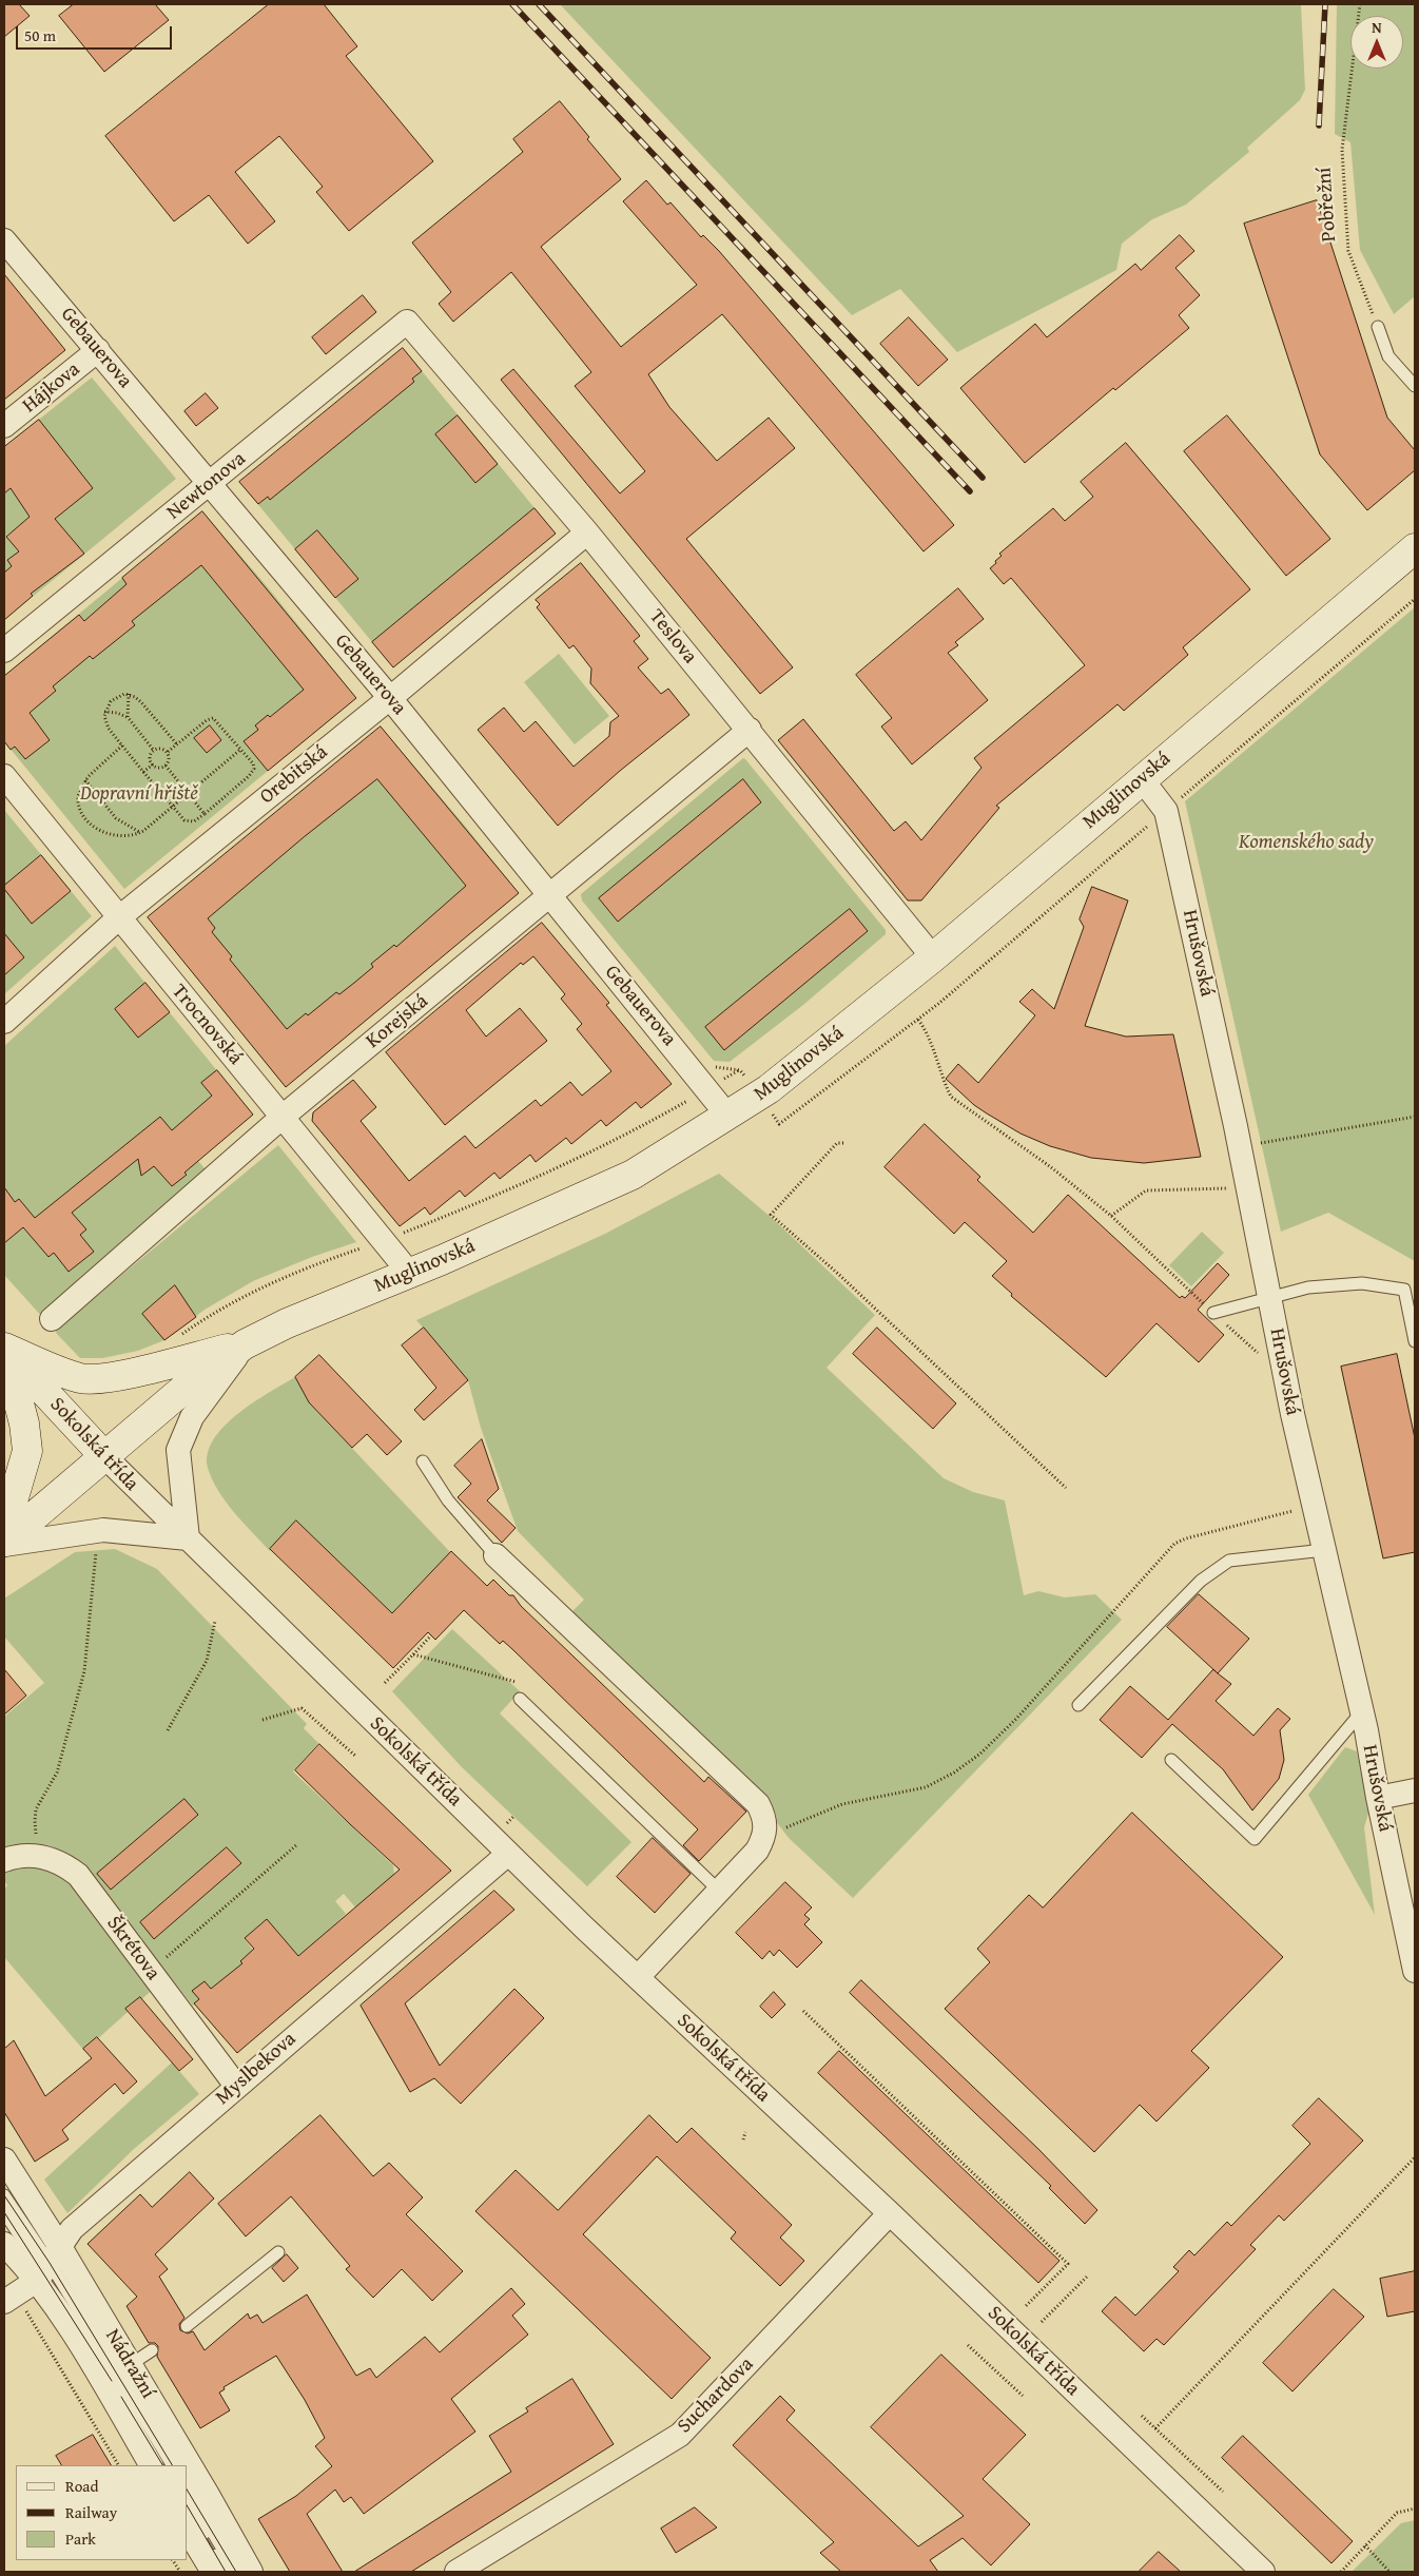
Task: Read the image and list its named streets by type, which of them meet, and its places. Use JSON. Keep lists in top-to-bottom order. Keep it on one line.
{"streets":{"main road":["Muglinovská","Sokolská třída"],"street":["Gebauerova","Hájkova","Newtonova","Teslova","Orebitská","Hrušovská","Korejská","Trocnovská","Škrétova","Myslbekova","Nádražní","Suchardova"],"path":["Pobřežní"]},"crossings":[["Gebauerova","Hájkova"],["Gebauerova","Newtonova"],["Gebauerova","Orebitská"],["Gebauerova","Muglinovská"],["Gebauerova","Korejská"],["Newtonova","Teslova"],["Teslova","Orebitská"],["Teslova","Muglinovská"],["Teslova","Korejská"],["Orebitská","Trocnovská"],["Muglinovská","Hrušovská"],["Muglinovská","Trocnovská"],["Muglinovská","Sokolská třída"],["Korejská","Trocnovská"],["Sokolská třída","Myslbekova"],["Sokolská třída","Suchardova"],["Škrétova","Myslbekova"],["Myslbekova","Nádražní"]],"parks":["Dopravní hřiště","Komenského sady"],"legend":["Road","Railway","Park"],"scale_bar":"50 m","north":"top"}
